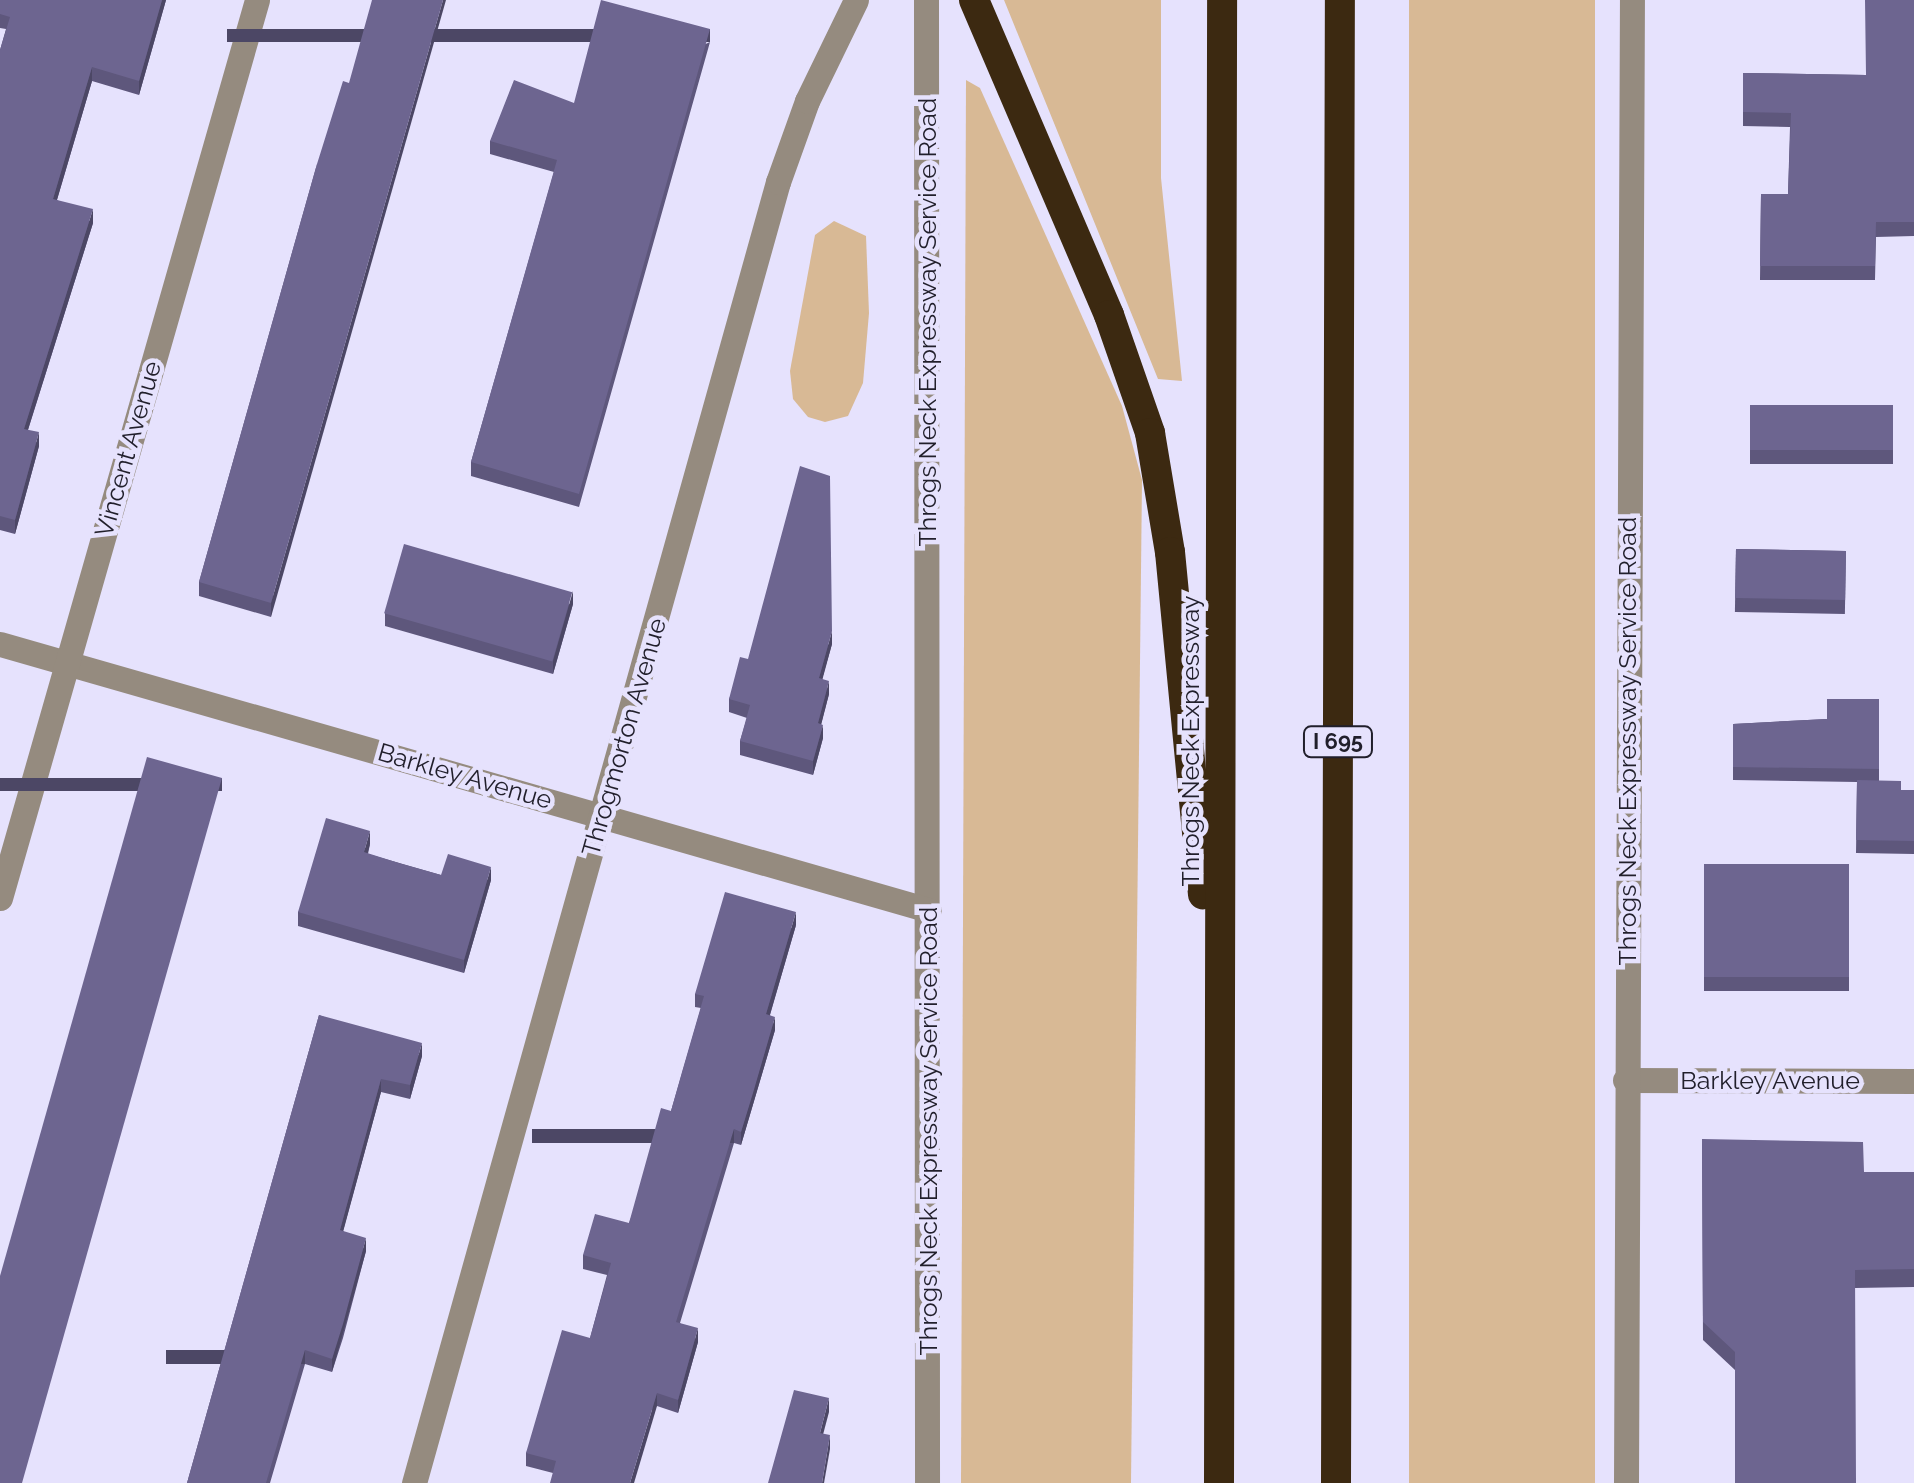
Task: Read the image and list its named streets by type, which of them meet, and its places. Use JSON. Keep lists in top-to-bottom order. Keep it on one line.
{"streets":{"highway":["Throgs Neck Expressway","I 695"],"street":["Throgs Neck Expressway Service Road","Vincent Avenue","Throgmorton Avenue","Barkley Avenue"]},"crossings":[["Throgs Neck Expressway Service Road","Barkley Avenue"],["Vincent Avenue","Barkley Avenue"],["Throgmorton Avenue","Barkley Avenue"]]}
